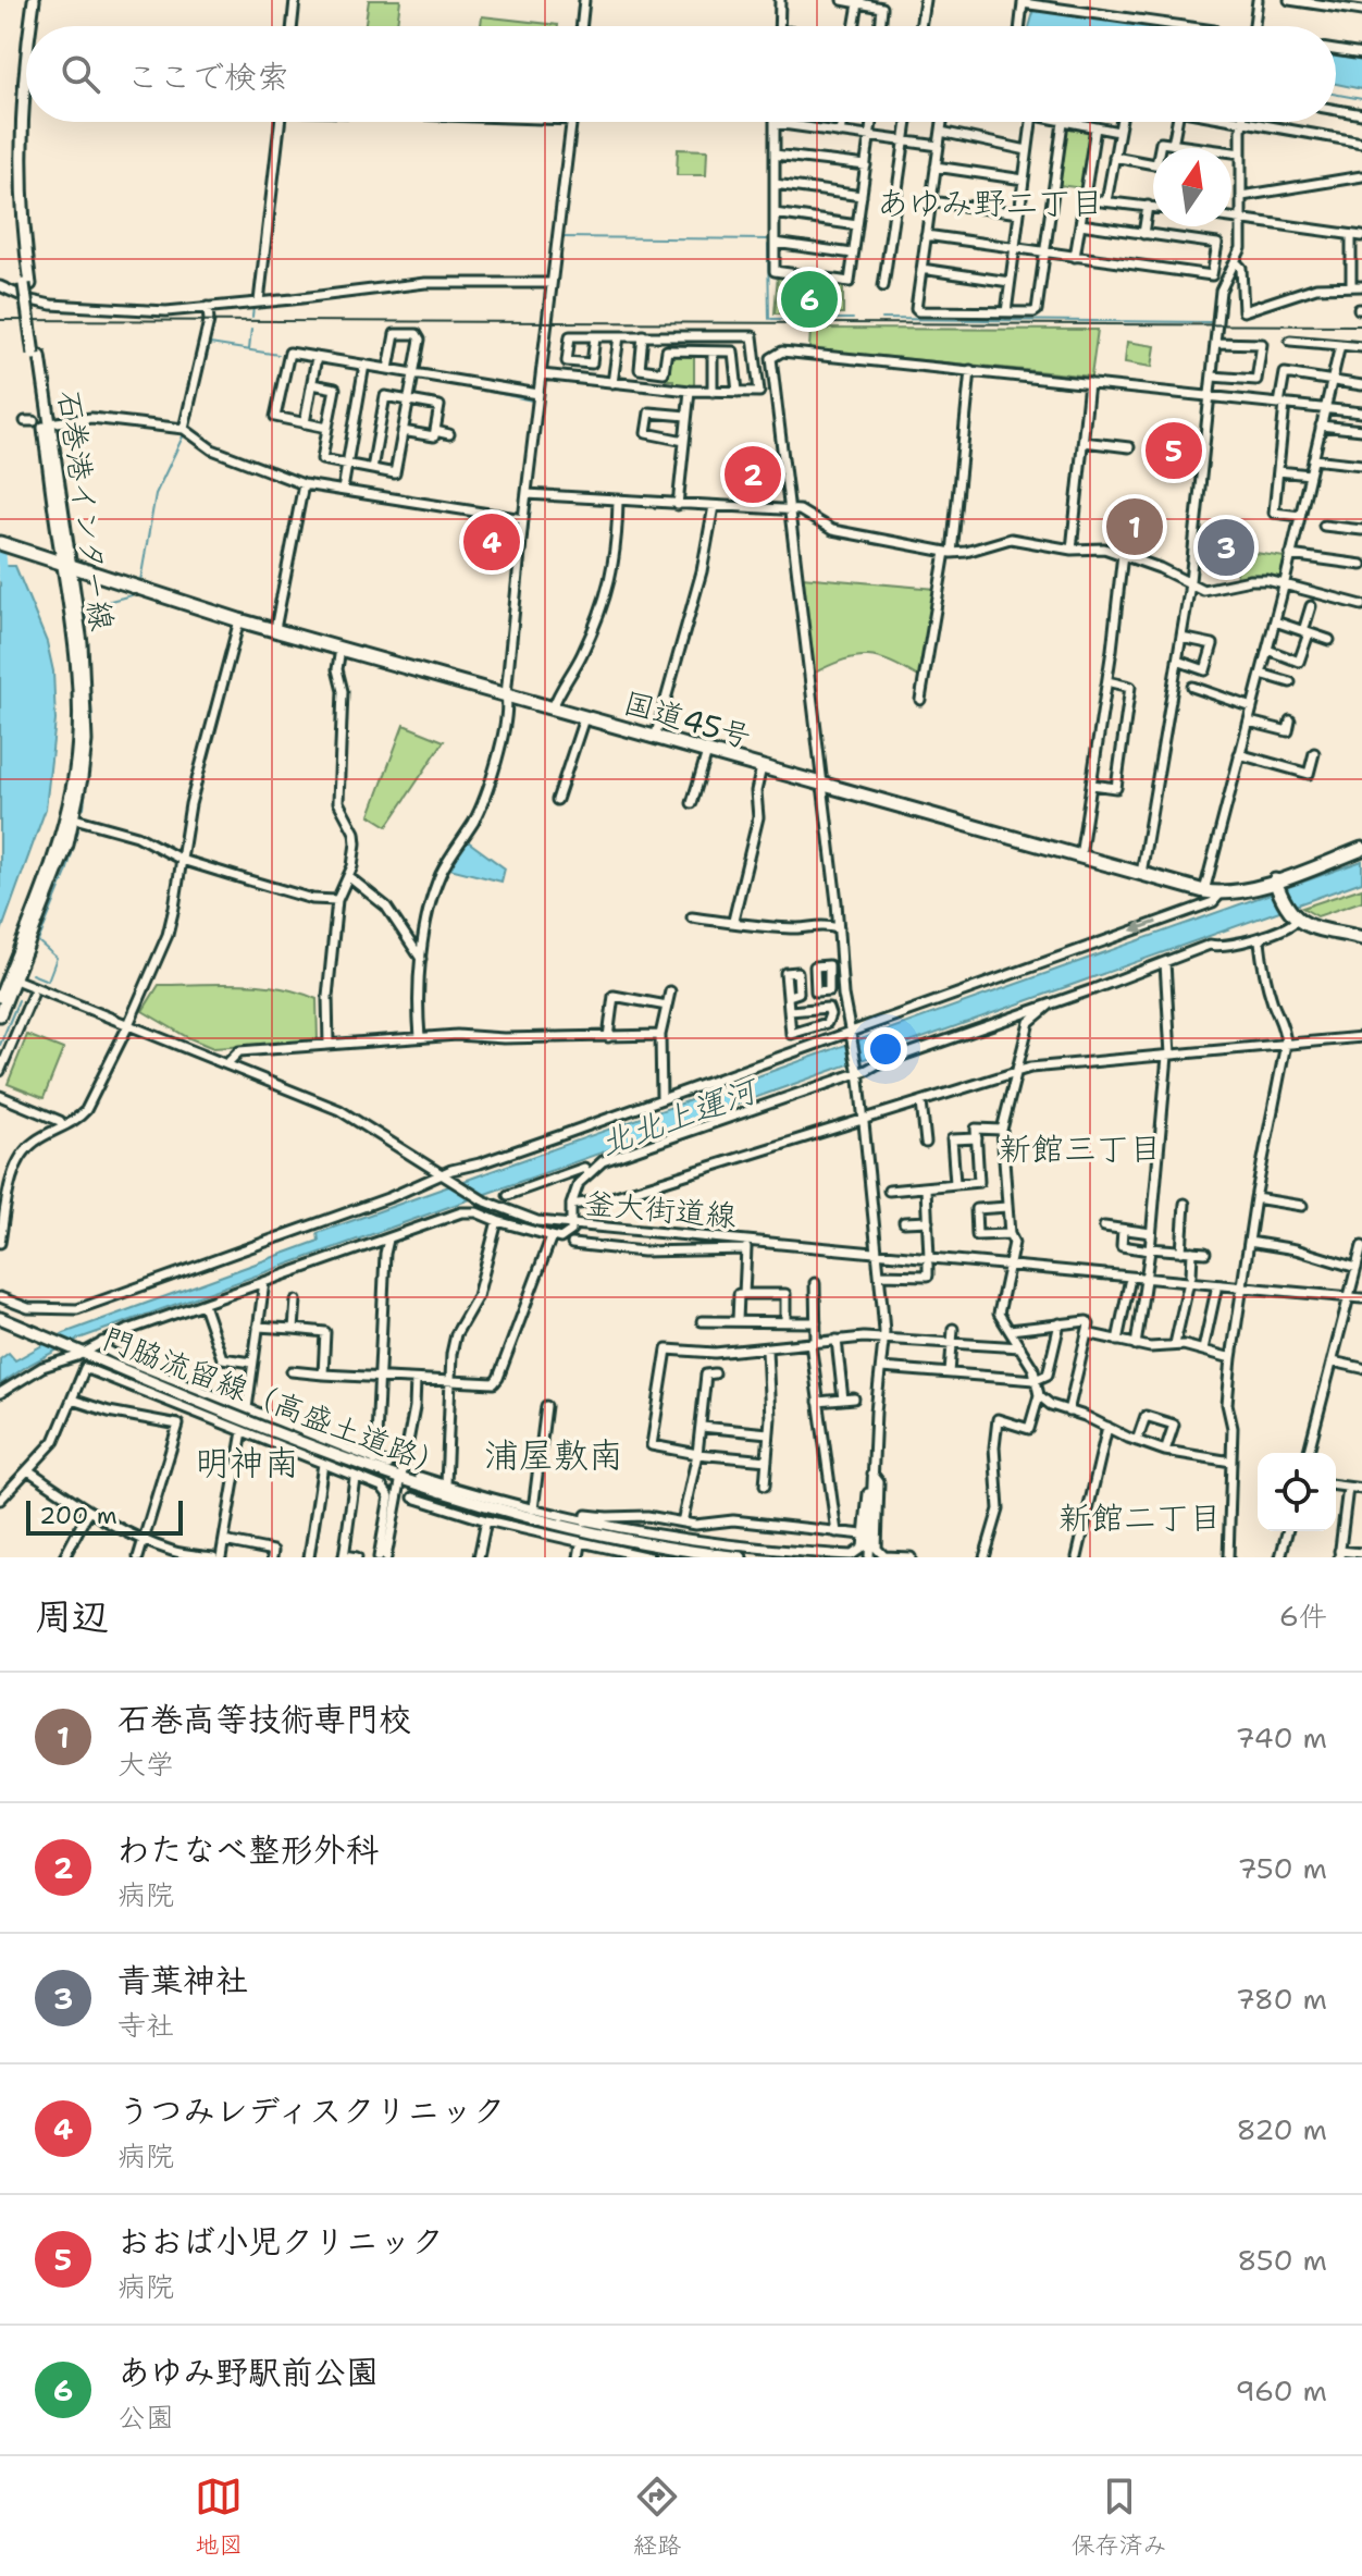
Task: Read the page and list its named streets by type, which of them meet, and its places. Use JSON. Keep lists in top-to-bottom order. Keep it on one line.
{"streets":{"highway":["国道45号"],"main road":["石巻港インター線","門脇流留線（高盛土道路）"],"street":["釜大街道線"]},"crossings":[["石巻港インター線","国道45号"],["石巻港インター線","釜大街道線"]],"districts":["あゆみ野二丁目","新館三丁目","浦屋敷南","明神南","新館二丁目"],"water":["北北上運河"],"scale_bar":"200 m","north":"top","page":{"search":"ここで検索","pins":["6","5","2","1","4","3"],"scale":"200 m","heading":["周辺","6件"],"list":[{"mark":"1","name":"石巻高等技術専門校","note":"大学","value":"740 m"},{"mark":"2","name":"わたなべ整形外科","note":"病院","value":"750 m"},{"mark":"3","name":"青葉神社","note":"寺社","value":"780 m"},{"mark":"4","name":"うつみレディスクリニック","note":"病院","value":"820 m"},{"mark":"5","name":"おおば小児クリニック","note":"病院","value":"850 m"},{"mark":"6","name":"あゆみ野駅前公園","note":"公園","value":"960 m"}],"nav":["地図","経路","保存済み"]}}
